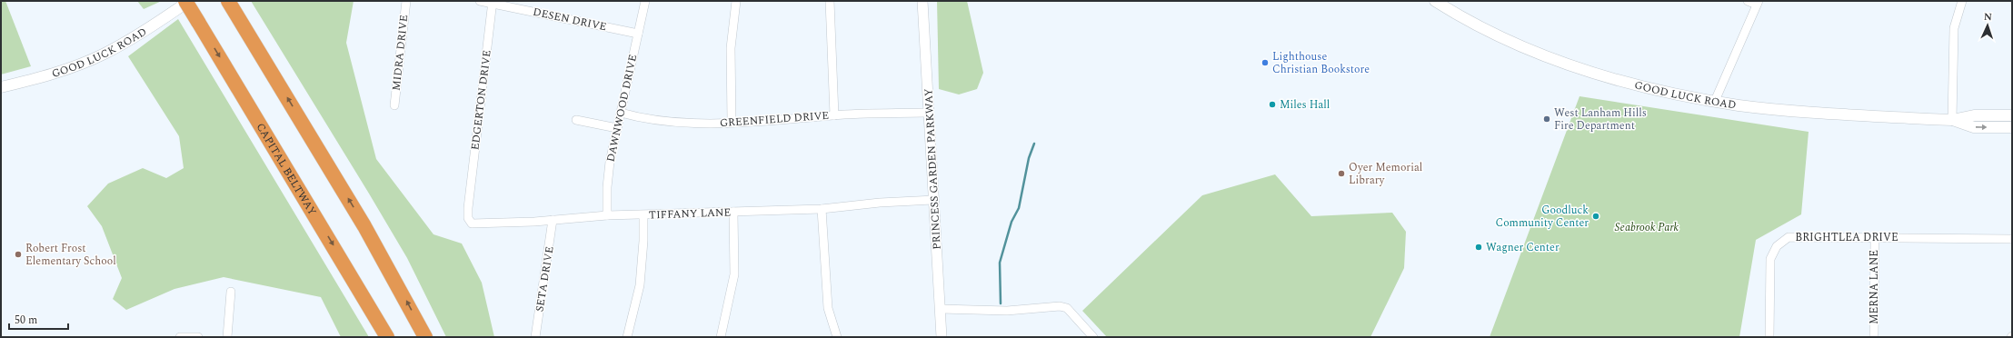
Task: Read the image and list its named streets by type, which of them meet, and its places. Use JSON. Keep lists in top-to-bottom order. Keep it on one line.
{"streets":{"highway":["CAPITAL BELTWAY"],"main road":["GOOD LUCK ROAD"],"street":["DESEN DRIVE","MIDRA DRIVE","EDGERTON DRIVE","DAWNWOOD DRIVE","GREENFIELD DRIVE","PRINCESS GARDEN PARKWAY","TIFFANY LANE","BRIGHTLEA DRIVE","SETA DRIVE","MERNA LANE"]},"crossings":[["DESEN DRIVE","EDGERTON DRIVE"],["DESEN DRIVE","DAWNWOOD DRIVE"],["EDGERTON DRIVE","TIFFANY LANE"],["DAWNWOOD DRIVE","GREENFIELD DRIVE"],["DAWNWOOD DRIVE","TIFFANY LANE"],["GREENFIELD DRIVE","PRINCESS GARDEN PARKWAY"],["PRINCESS GARDEN PARKWAY","TIFFANY LANE"],["TIFFANY LANE","SETA DRIVE"],["BRIGHTLEA DRIVE","MERNA LANE"]],"parks":["Seabrook Park"],"places":["Lighthouse Christian Bookstore","Miles Hall","West Lanham Hills Fire Department","Oyer Memorial Library","Goodluck Community Center","Wagner Center","Robert Frost Elementary School"],"scale_bar":"50 m","north":"top"}
